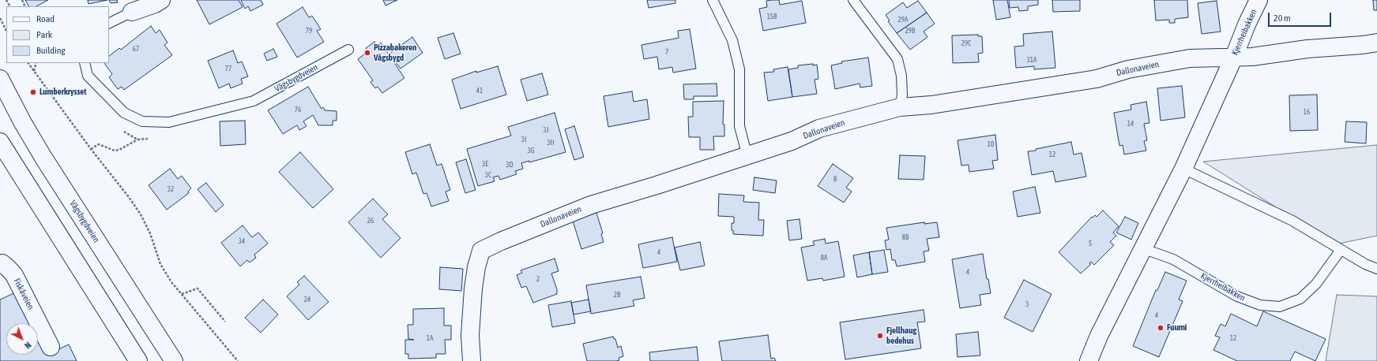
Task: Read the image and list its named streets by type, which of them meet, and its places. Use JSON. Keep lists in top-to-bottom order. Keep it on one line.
{"streets":{"street":["Kjerrheibakken","Dallonaveien","Vågsbygdveien","Fiskåveien"]},"crossings":[["Kjerrheibakken","Dallonaveien"]],"places":["Pizzabakeren Vågsbygd","Lumberkrysset","Fuumi","Fjellhaug bedehus"],"house_numbers":["15B","29A","79","29B","29C","67","7","31A","77","41","76","16","14","3J","3I","3H","10","3G","12","3E","3D","3C","8","32","26","8B","34","5","4","8A","4","2","2B","24","3","4","1A","12"],"legend":["Road","Park","Building"],"scale_bar":"20 m","north":"bottom right"}
